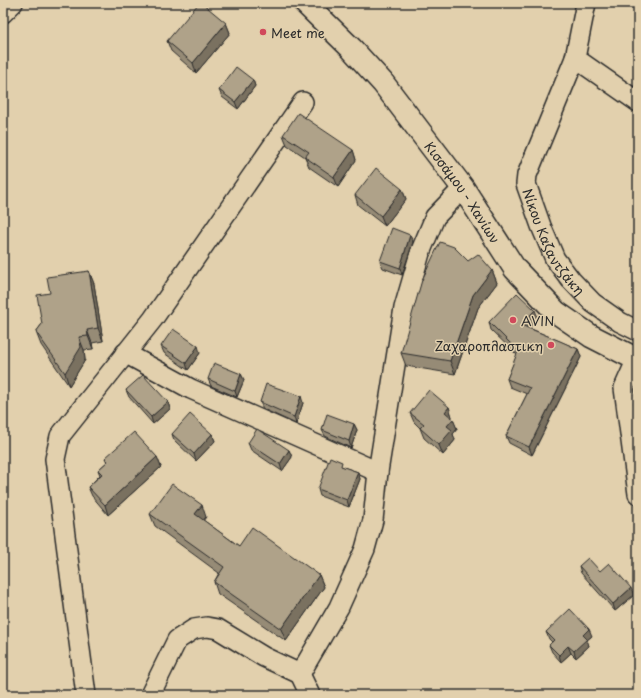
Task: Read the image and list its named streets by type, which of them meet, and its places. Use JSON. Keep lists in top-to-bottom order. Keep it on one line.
{"streets":{"main road":["Κισσάμου - Χανίων"],"street":["Νίκου Καζαντζάκη"]},"places":["Meet me","AVIN","Ζαχαροπλαστικη"]}
